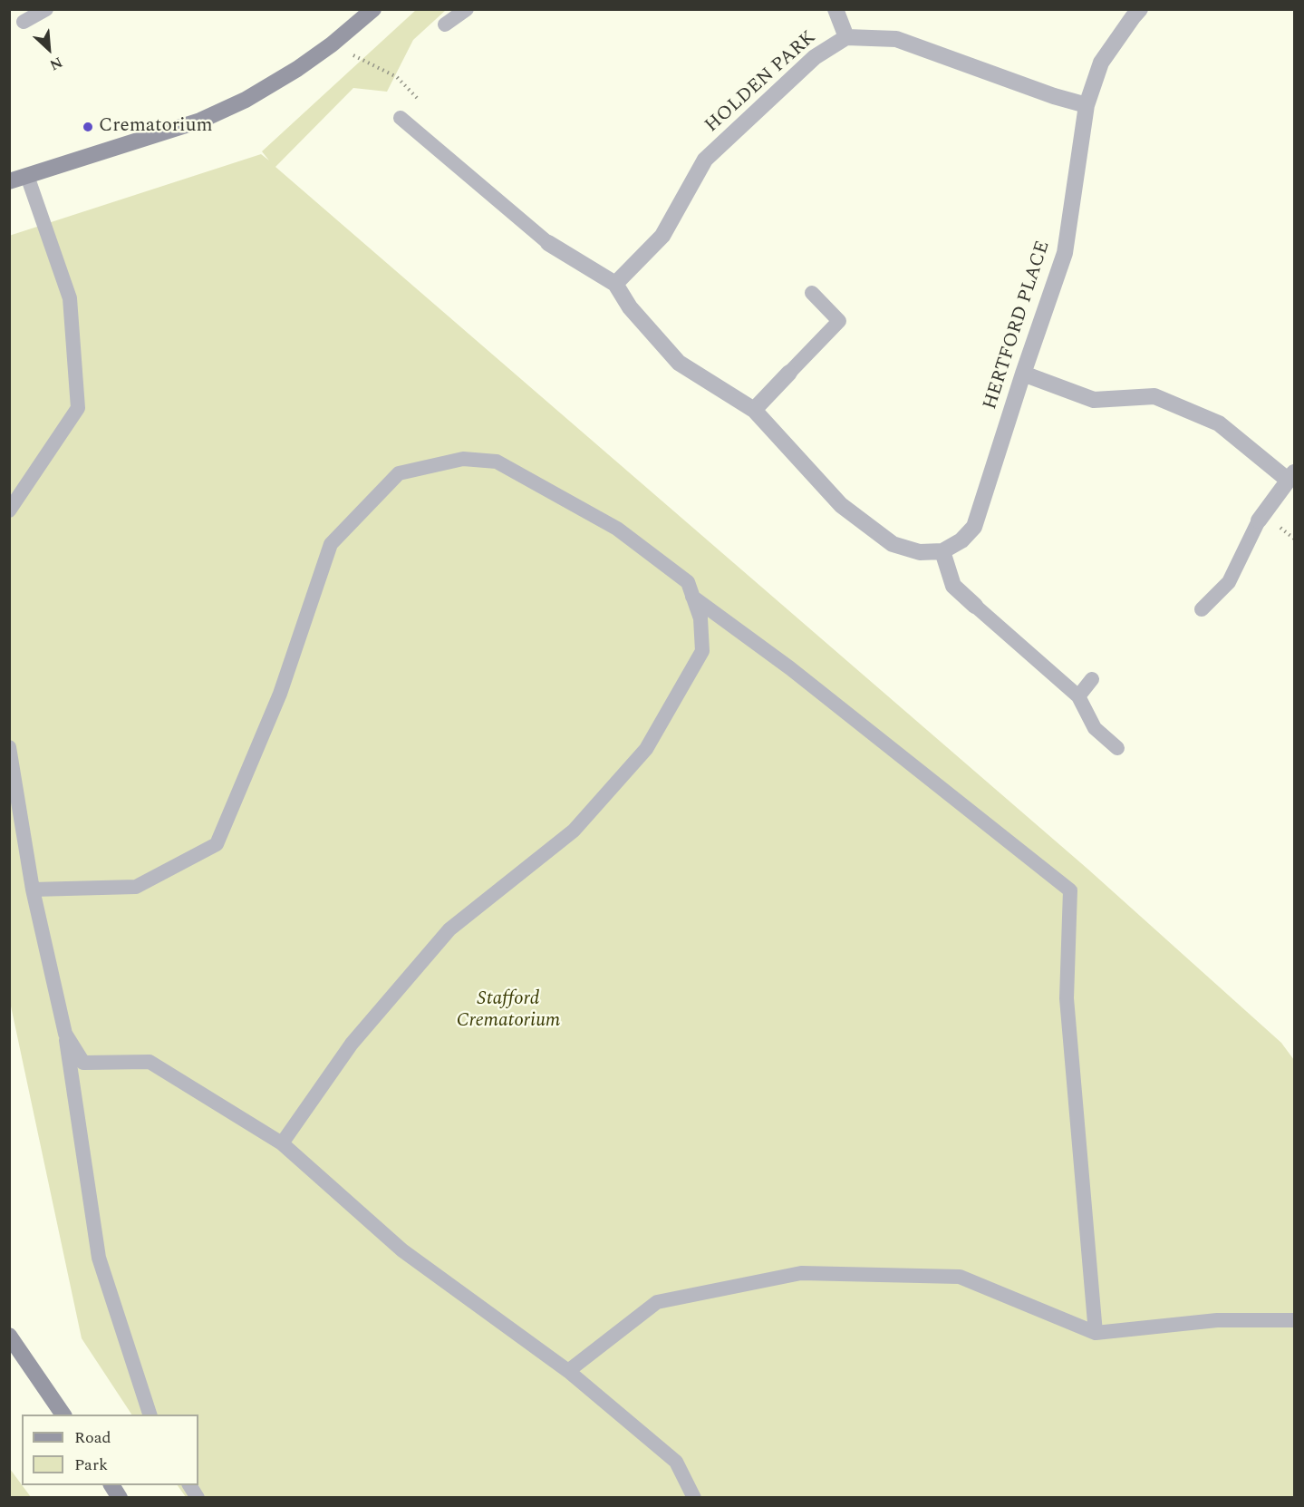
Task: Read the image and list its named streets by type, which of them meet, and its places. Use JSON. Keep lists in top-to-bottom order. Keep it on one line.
{"streets":{"street":["HOLDEN PARK","HERTFORD PLACE"]},"crossings":[["HOLDEN PARK","HERTFORD PLACE"]],"parks":["Stafford Crematorium"],"places":["Crematorium"],"legend":["Road","Park"],"north":"bottom right"}
